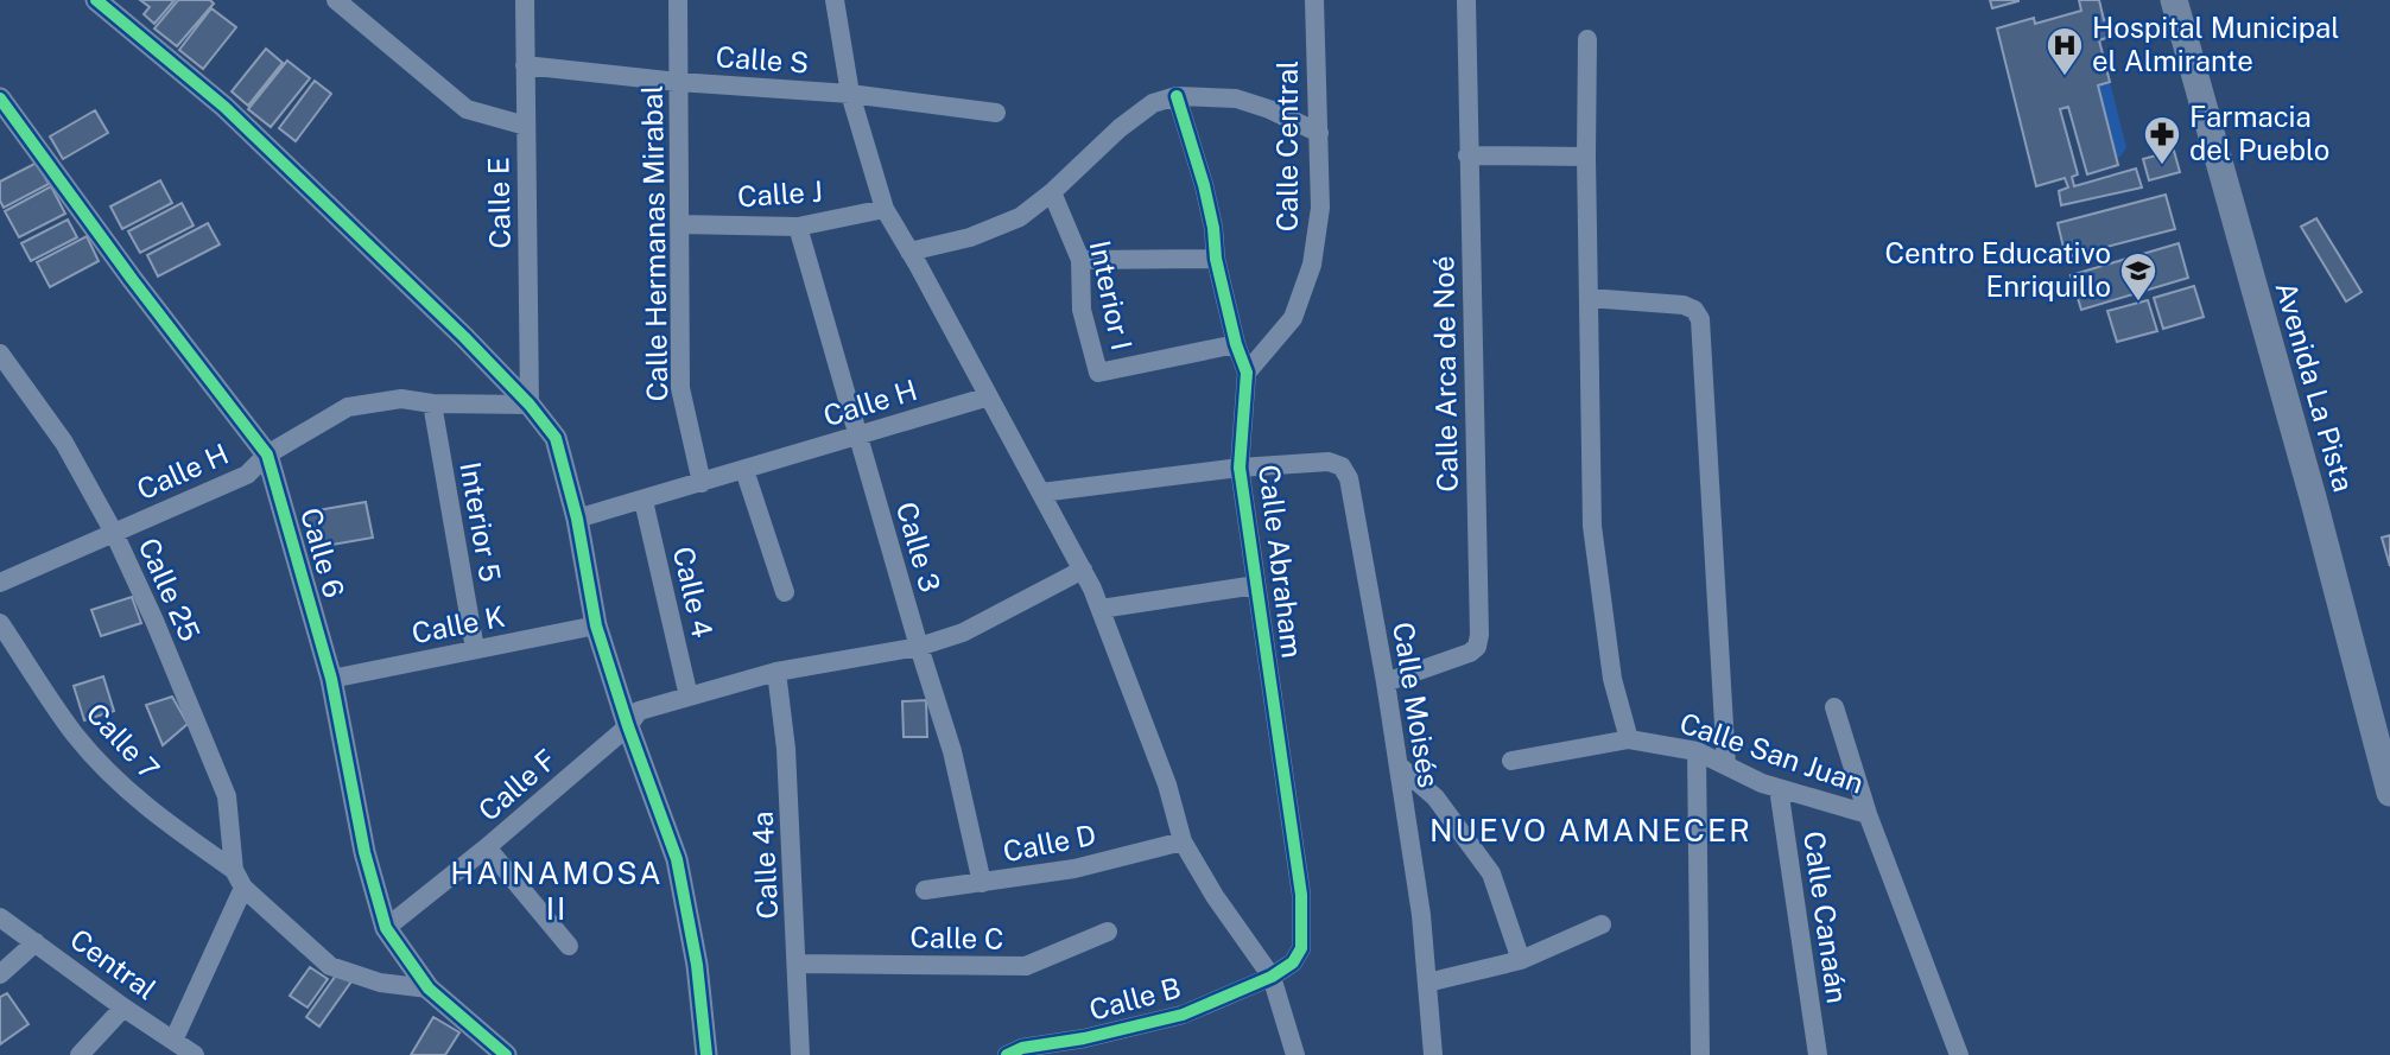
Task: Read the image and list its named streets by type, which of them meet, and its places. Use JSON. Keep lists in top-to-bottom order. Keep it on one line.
{"streets":{"main road":["Avenida La Pista"],"street":["Calle S","Calle Central","Calle J","Calle E","Calle Hermanas Mirabal","Interior I","Calle Arca de Noé","Calle H","Interior 5","Calle 3","Calle 6","Calle Abraham","Calle 25","Calle 4","Calle K","Calle Moisés","Calle 7","Calle San Juan","Calle F","Calle D","Calle 4a","Calle Canaán","Calle C","Central","Calle B"]},"crossings":[["Calle S","Calle E"],["Calle S","Calle Hermanas Mirabal"],["Calle Central","Calle Abraham"],["Calle J","Calle Hermanas Mirabal"],["Calle J","Calle 3"],["Calle E","Calle H"],["Calle Hermanas Mirabal","Calle H"],["Interior I","Calle Abraham"],["Calle Arca de Noé","Calle Moisés"],["Calle H","Interior 5"],["Calle H","Calle 3"],["Calle H","Calle 6"],["Calle H","Calle 25"],["Calle H","Calle 4"],["Interior 5","Calle K"],["Calle 3","Calle D"],["Calle 6","Calle K"],["Calle 6","Calle F"],["Calle Abraham","Calle Moisés"],["Calle Abraham","Calle B"],["Calle 25","Calle 7"],["Calle San Juan","Calle Canaán"],["Calle 4a","Calle C"]],"districts":["NUEVO AMANECER","HAINAMOSA II"],"places":{"hospital":["Hospital Municipal el Almirante"],"pharmacy":["Farmacia del Pueblo"],"school or university":["Centro Educativo Enriquillo"]}}
